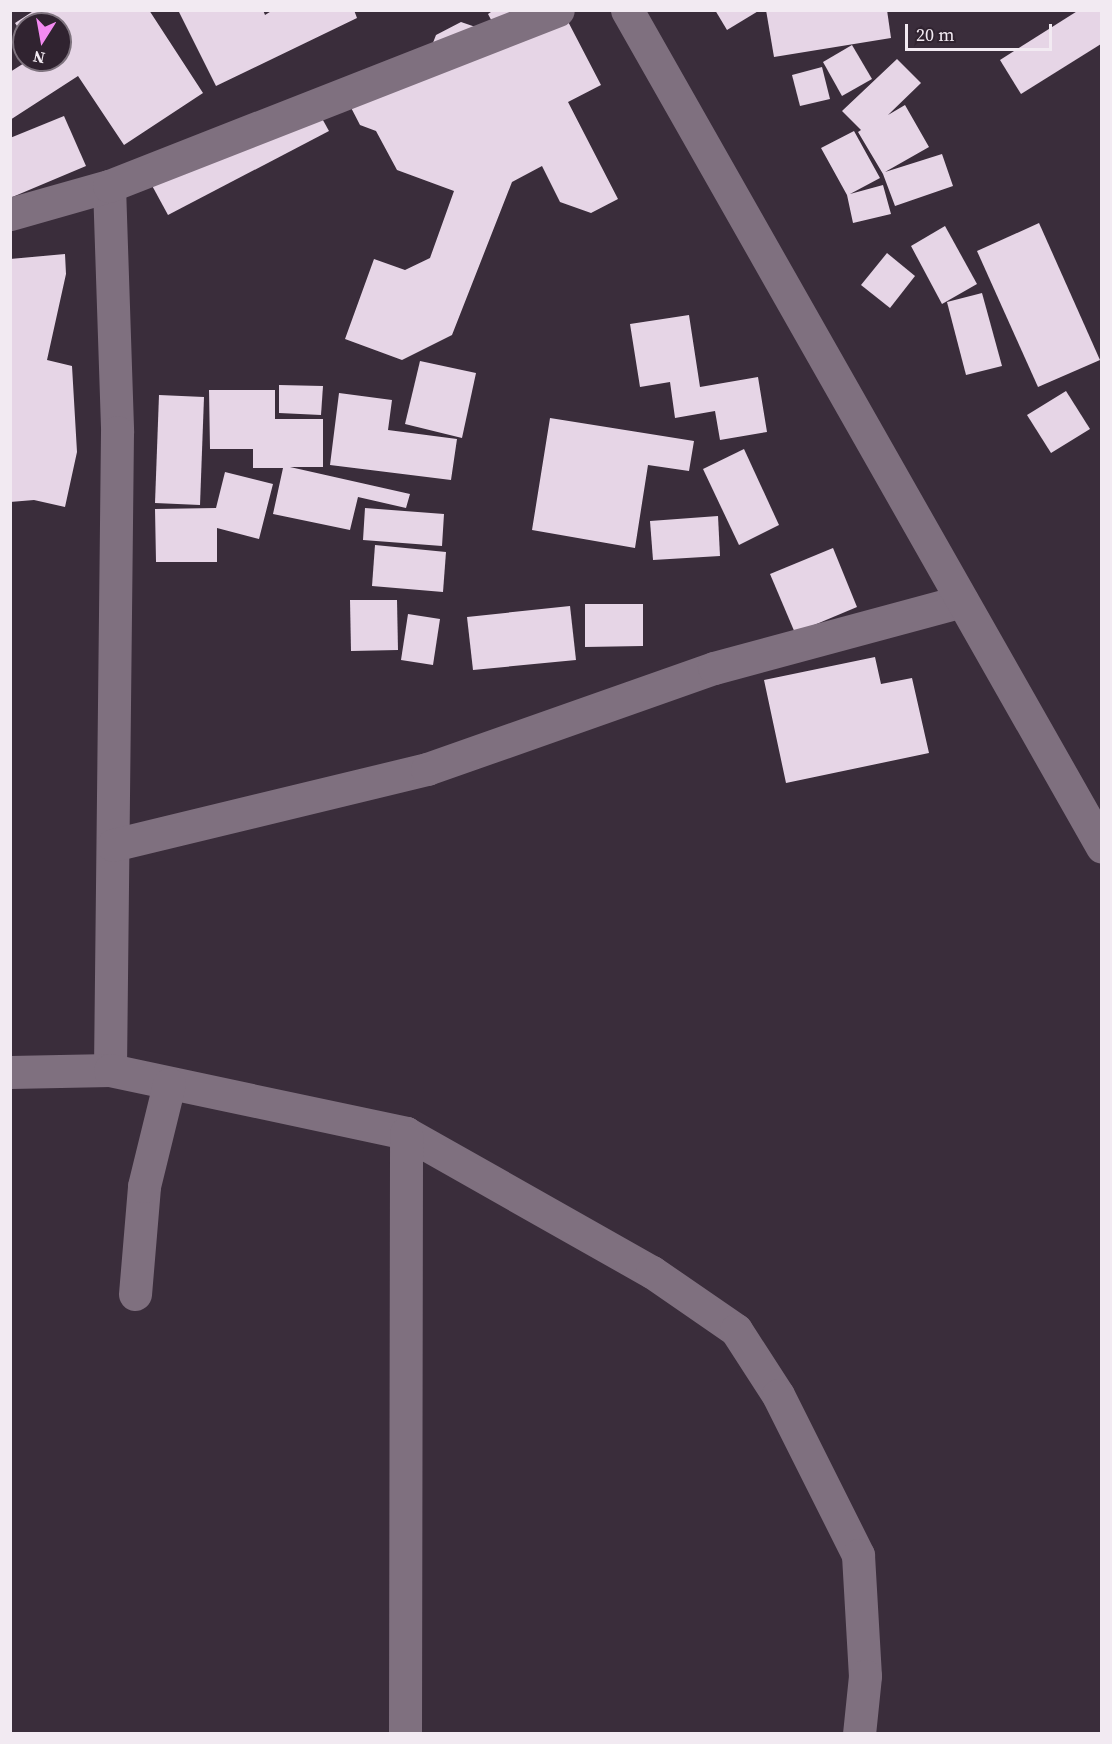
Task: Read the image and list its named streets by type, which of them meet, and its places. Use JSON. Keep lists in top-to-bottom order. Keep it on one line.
{"scale_bar":"20 m","north":"bottom"}
